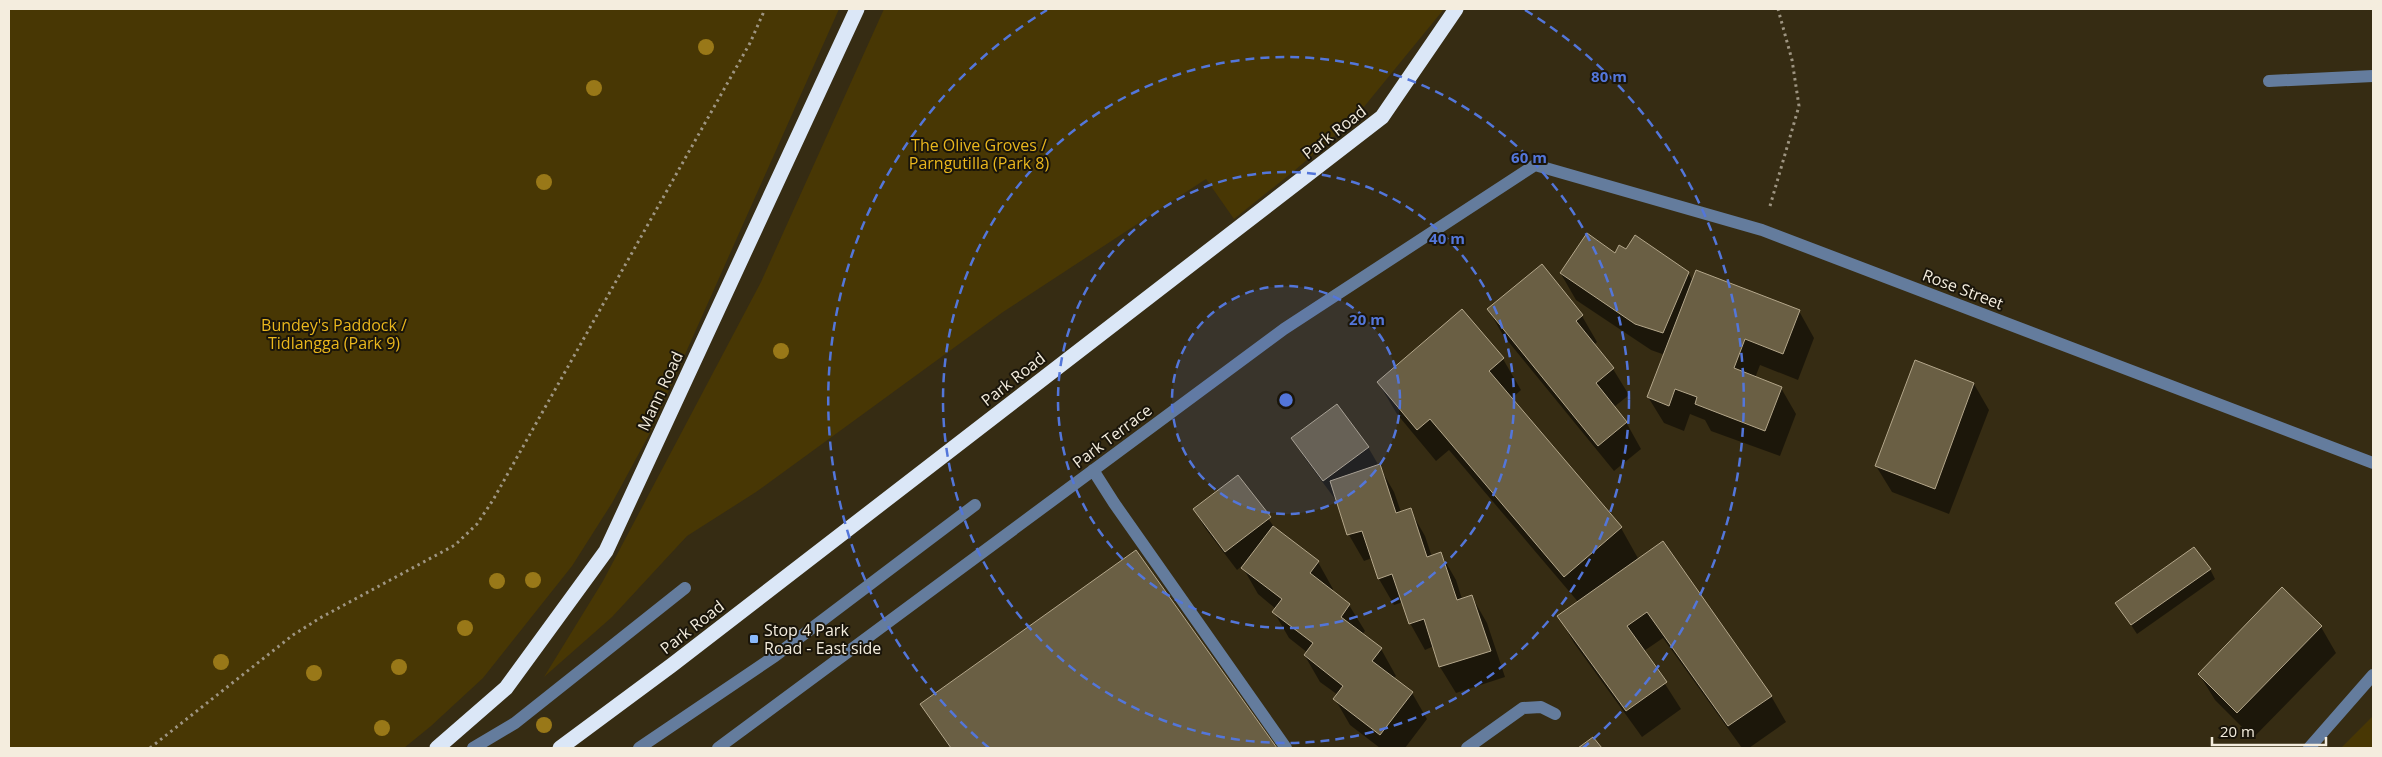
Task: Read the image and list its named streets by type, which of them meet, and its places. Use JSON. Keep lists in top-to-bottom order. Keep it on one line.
{"streets":{"highway":["Park Road","Mann Road"],"street":["Rose Street","Park Terrace"]},"crossings":[["Rose Street","Park Terrace"]],"parks":["The Olive Groves / Parngutilla (Park 8)","Bundey's Paddock / Tidlangga (Park 9)"],"places":{"transit":["Stop 4 Park Road - East side"]},"scale_bar":"20 m","rings":["80 m","60 m","40 m","20 m"]}
